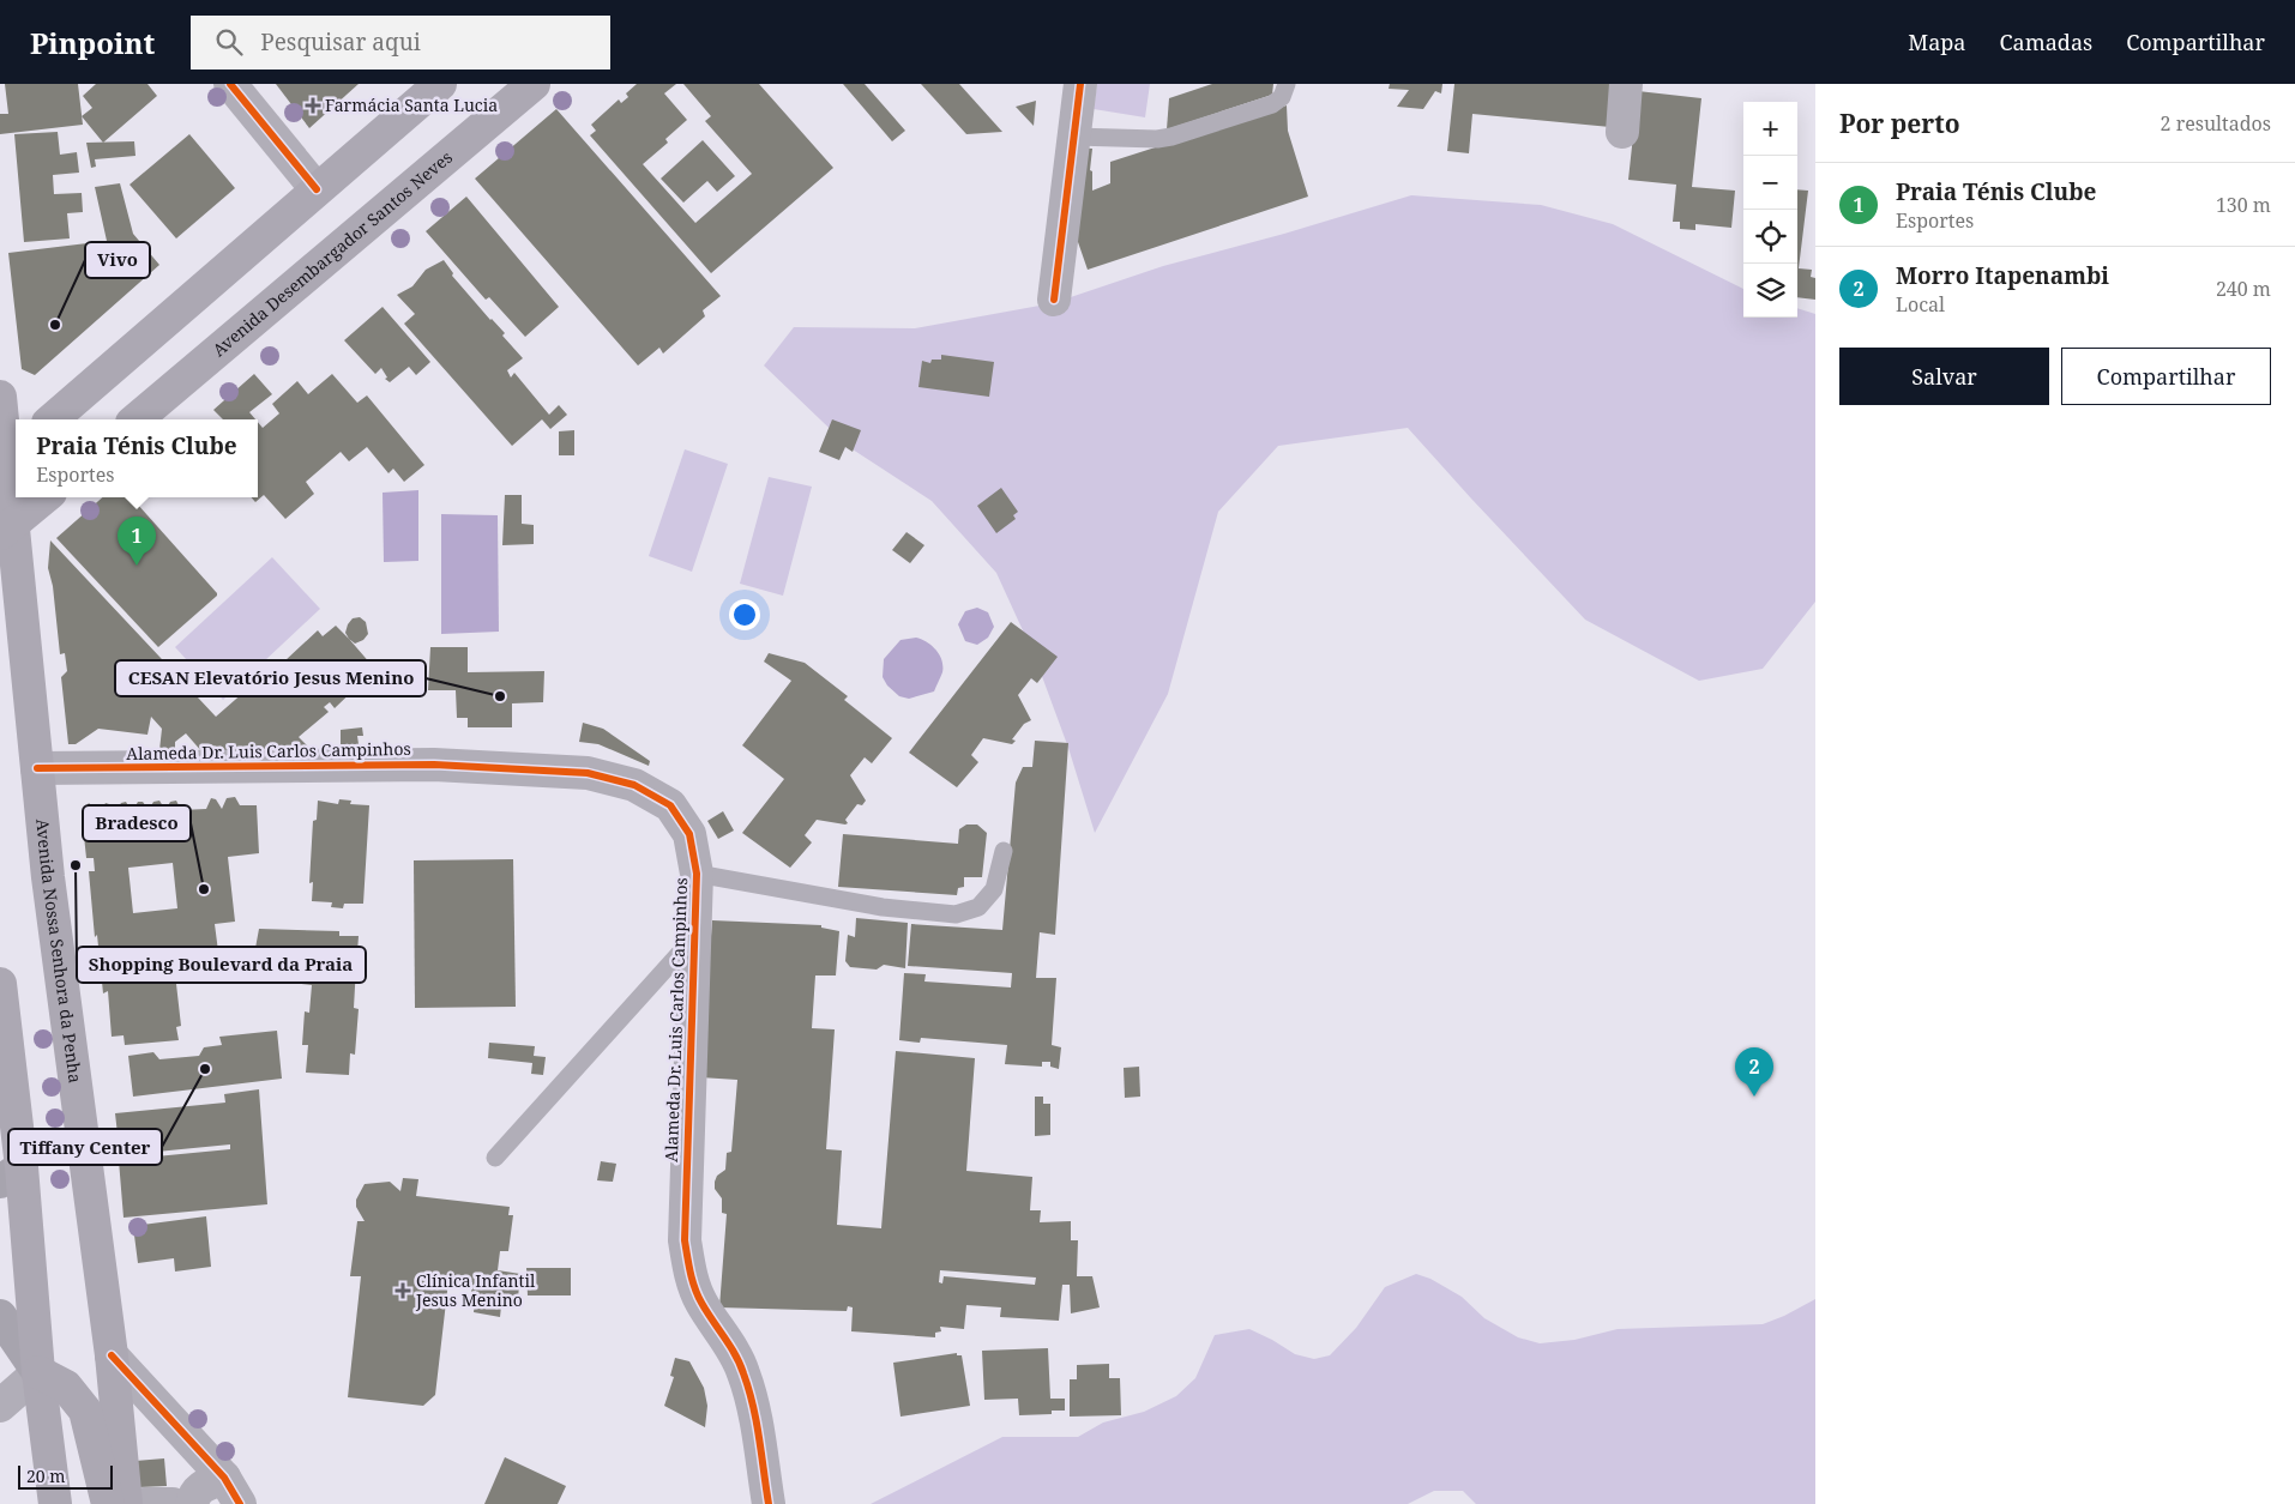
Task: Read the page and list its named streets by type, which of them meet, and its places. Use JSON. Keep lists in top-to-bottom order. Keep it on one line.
{"streets":{"main road":["Avenida Desembargador Santos Neves","Avenida Nossa Senhora da Penha"],"street":["Alameda Dr. Luis Carlos Campinhos"]},"crossings":[["Alameda Dr. Luis Carlos Campinhos","Avenida Nossa Senhora da Penha"]],"places":{"health":["Farmácia Santa Lucia","Clínica Infantil Jesus Menino"],"other":["Vivo","CESAN Elevatório Jesus Menino","Shopping Boulevard da Praia","Bradesco","Tiffany Center"]},"scale_bar":"20 m","page":{"header":"Pinpoint","search":"Pesquisar aqui","nav":["Mapa","Camadas","Compartilhar"],"heading":["Por perto","2 resultados"],"map_buttons":["+","−"],"list":[{"mark":"1","name":"Praia Ténis Clube","note":"Esportes","value":"130 m"},{"mark":"2","name":"Morro Itapenambi","note":"Local","value":"240 m"}],"buttons":["Salvar","Compartilhar"],"popup":["Praia Ténis Clube","Esportes"],"pins":["1","2"],"scale":"20 m"}}
